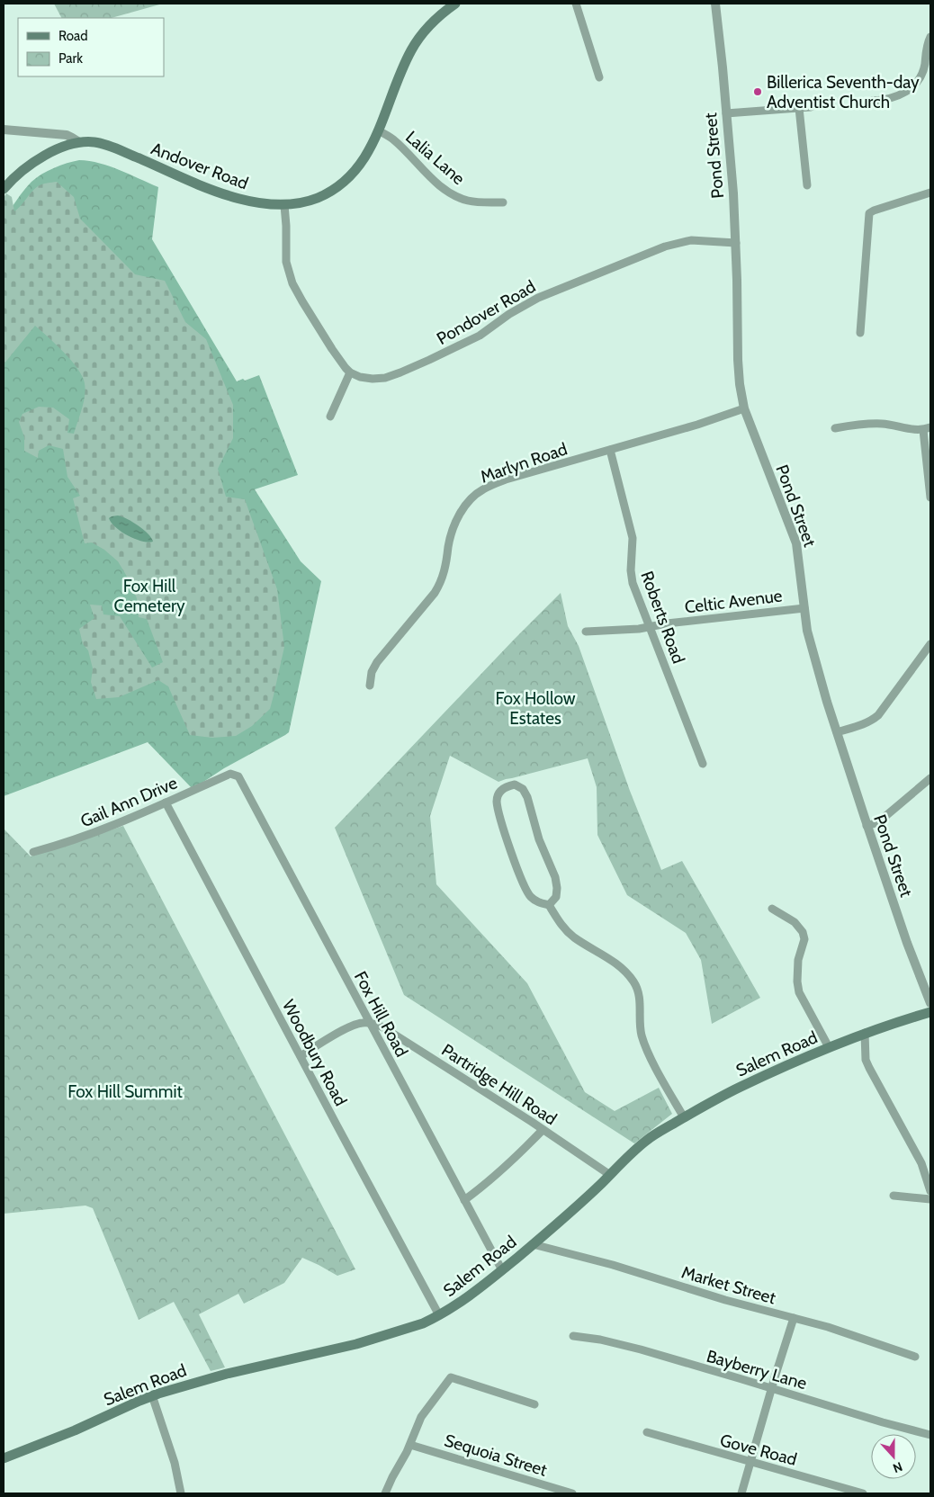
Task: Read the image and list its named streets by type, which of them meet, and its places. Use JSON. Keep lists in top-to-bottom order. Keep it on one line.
{"streets":{"main road":["Andover Road","Salem Road"],"street":["Pond Street","Lalia Lane","Pondover Road","Marlyn Road","Celtic Avenue","Roberts Road","Gail Ann Drive","Fox Hill Road","Woodbury Road","Partridge Hill Road","Market Street","Bayberry Lane","Gove Road","Sequoia Street"]},"crossings":[["Pond Street","Pondover Road"],["Pond Street","Marlyn Road"],["Pond Street","Celtic Avenue"],["Lalia Lane","Andover Road"],["Marlyn Road","Roberts Road"],["Celtic Avenue","Roberts Road"],["Gail Ann Drive","Fox Hill Road"],["Gail Ann Drive","Woodbury Road"],["Fox Hill Road","Salem Road"],["Fox Hill Road","Partridge Hill Road"],["Woodbury Road","Salem Road"],["Salem Road","Partridge Hill Road"],["Salem Road","Market Street"]],"parks":["Fox Hill Cemetery","Fox Hollow Estates","Fox Hill Summit"],"places":["Billerica Seventh-day Adventist Church"],"legend":["Road","Park"],"north":"bottom"}
